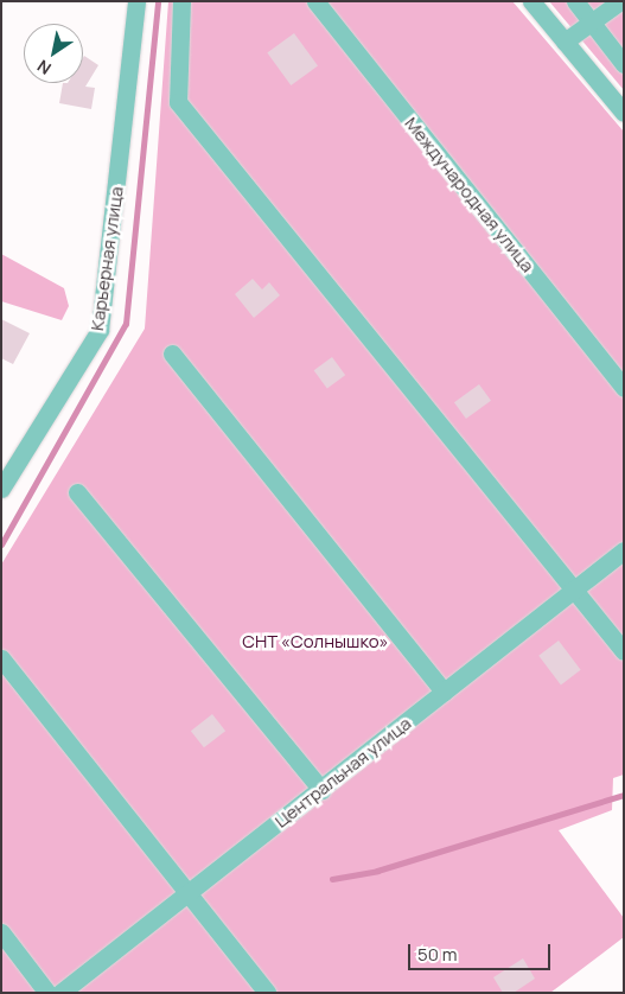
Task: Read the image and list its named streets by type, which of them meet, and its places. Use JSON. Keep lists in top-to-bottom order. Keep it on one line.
{"streets":{"street":["Международная улица","Карьерная улица","Центральная улица"]},"parks":["СНТ «Солнышко»"],"scale_bar":"50 m","north":"bottom left"}
